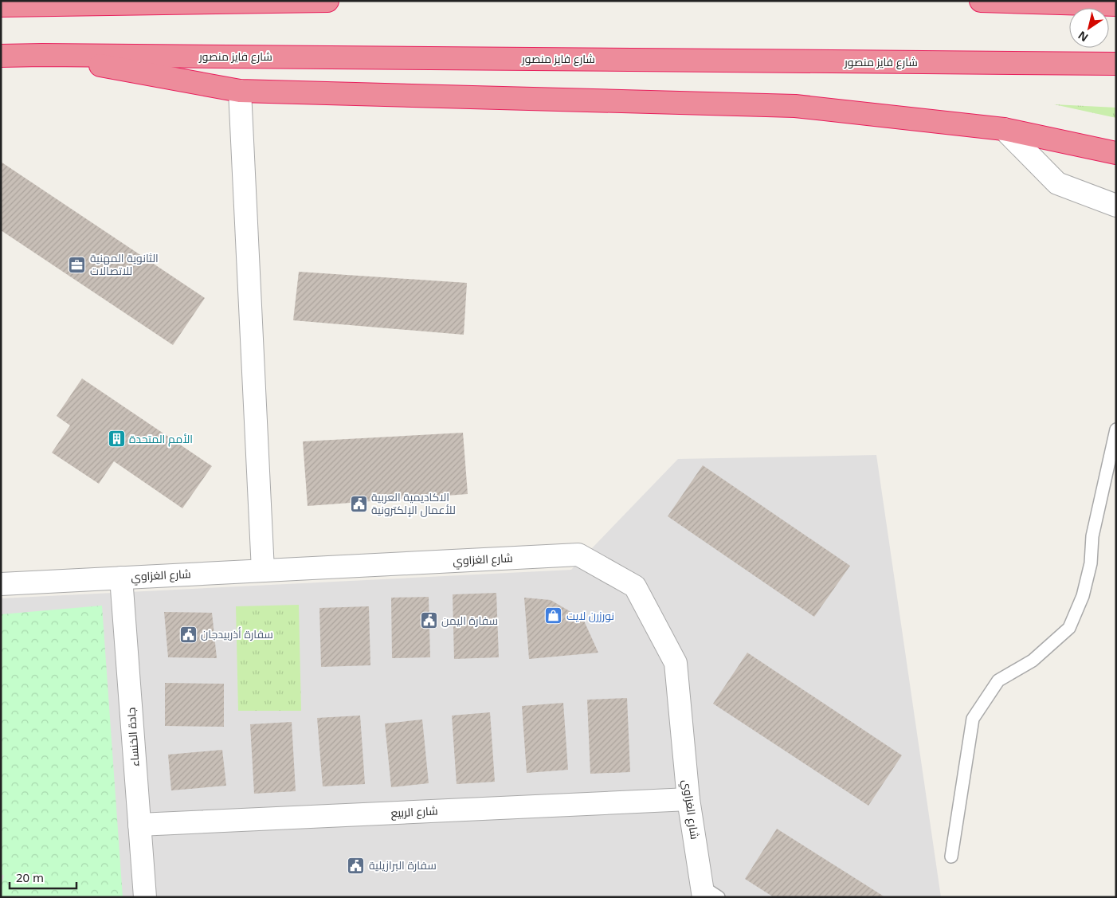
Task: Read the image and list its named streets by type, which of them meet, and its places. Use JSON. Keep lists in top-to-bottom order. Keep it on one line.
{"streets":{"highway":["شارع فايز منصور"],"street":["شارع الغزاوي","جادة الخنساء","شارع الربيع"]},"crossings":[["شارع الغزاوي","جادة الخنساء"],["شارع الغزاوي","شارع الربيع"],["جادة الخنساء","شارع الربيع"]],"places":{"office":["الثانوية المهنية للاتصالات"],"building":["الأمم المتحدة"],"public building":["الاكاديمية العربية للأعمال الإلكترونية","سفارة اليمن","سفارة أذربيدجان","سفارة البرازيلية"],"shop":["نورزرن لايت"]},"scale_bar":"20 m","north":"bottom left"}
